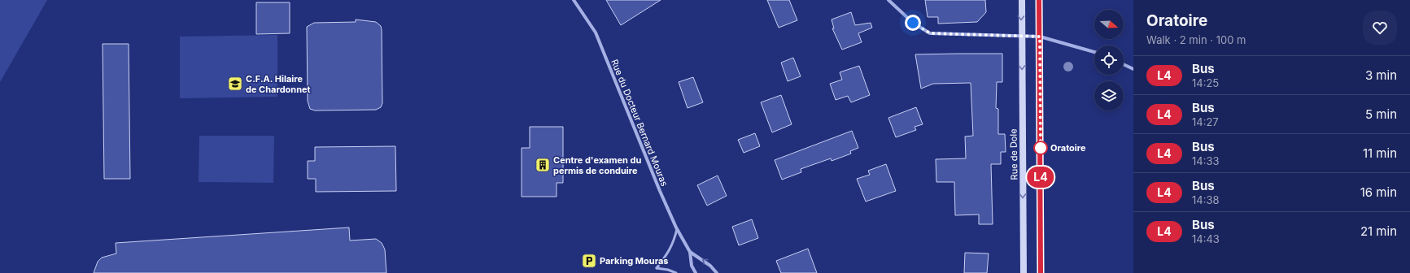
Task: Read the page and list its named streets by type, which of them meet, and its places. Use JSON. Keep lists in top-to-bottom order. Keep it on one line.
{"streets":{"main road":["Rue de Dole"],"street":["Rue du Docteur Bernard Mouras"]},"places":{"school or university":["C.F.A. Hilaire de Chardonnet"],"other":["Oratoire"],"building":["Centre d'examen du permis de conduire"],"parking":["Parking Mouras"]},"lines":["bus line L4"],"north":"right","page":{"on_map":"L4","heading":["Oratoire","Walk · 2 min · 100 m"],"list":[{"mark":"L4","name":"Bus","note":"14:25","value":"3 min"},{"mark":"L4","name":"Bus","note":"14:27","value":"5 min"},{"mark":"L4","name":"Bus","note":"14:33","value":"11 min"},{"mark":"L4","name":"Bus","note":"14:38","value":"16 min"},{"mark":"L4","name":"Bus","note":"14:43","value":"21 min"}]}}
